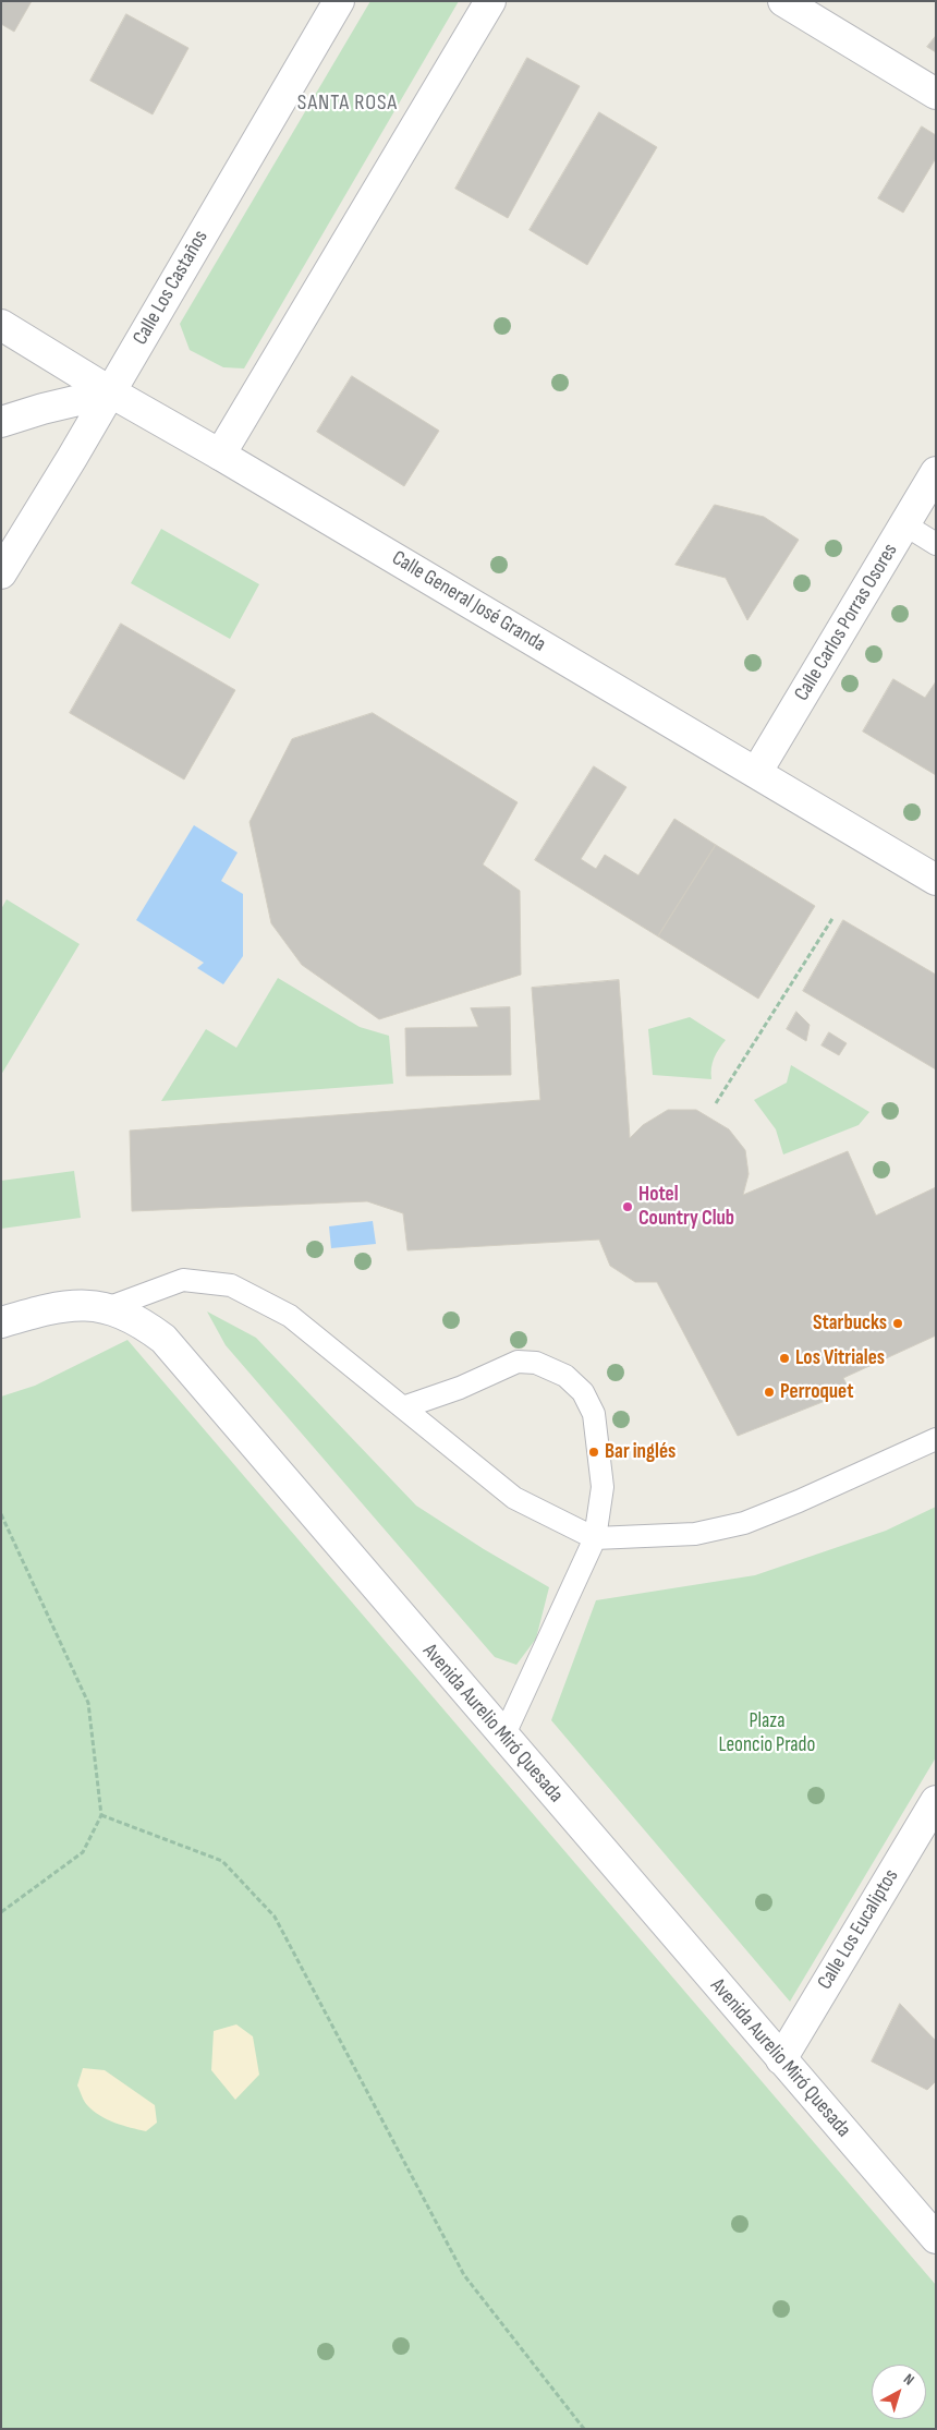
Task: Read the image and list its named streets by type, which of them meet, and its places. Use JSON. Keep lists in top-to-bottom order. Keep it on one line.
{"streets":{"street":["Calle Los Castaños","Calle General José Granda","Calle Carlos Porras Osores","Avenida Aurelio Miró Quesada","Calle Los Eucaliptos"]},"crossings":[["Calle Los Castaños","Calle General José Granda"],["Calle General José Granda","Calle Carlos Porras Osores"],["Avenida Aurelio Miró Quesada","Calle Los Eucaliptos"]],"districts":["SANTA ROSA"],"parks":["Plaza Leoncio Prado"],"places":["Hotel Country Club","Starbucks","Los Vitriales","Perroquet","Bar inglés"],"north":"top right"}
